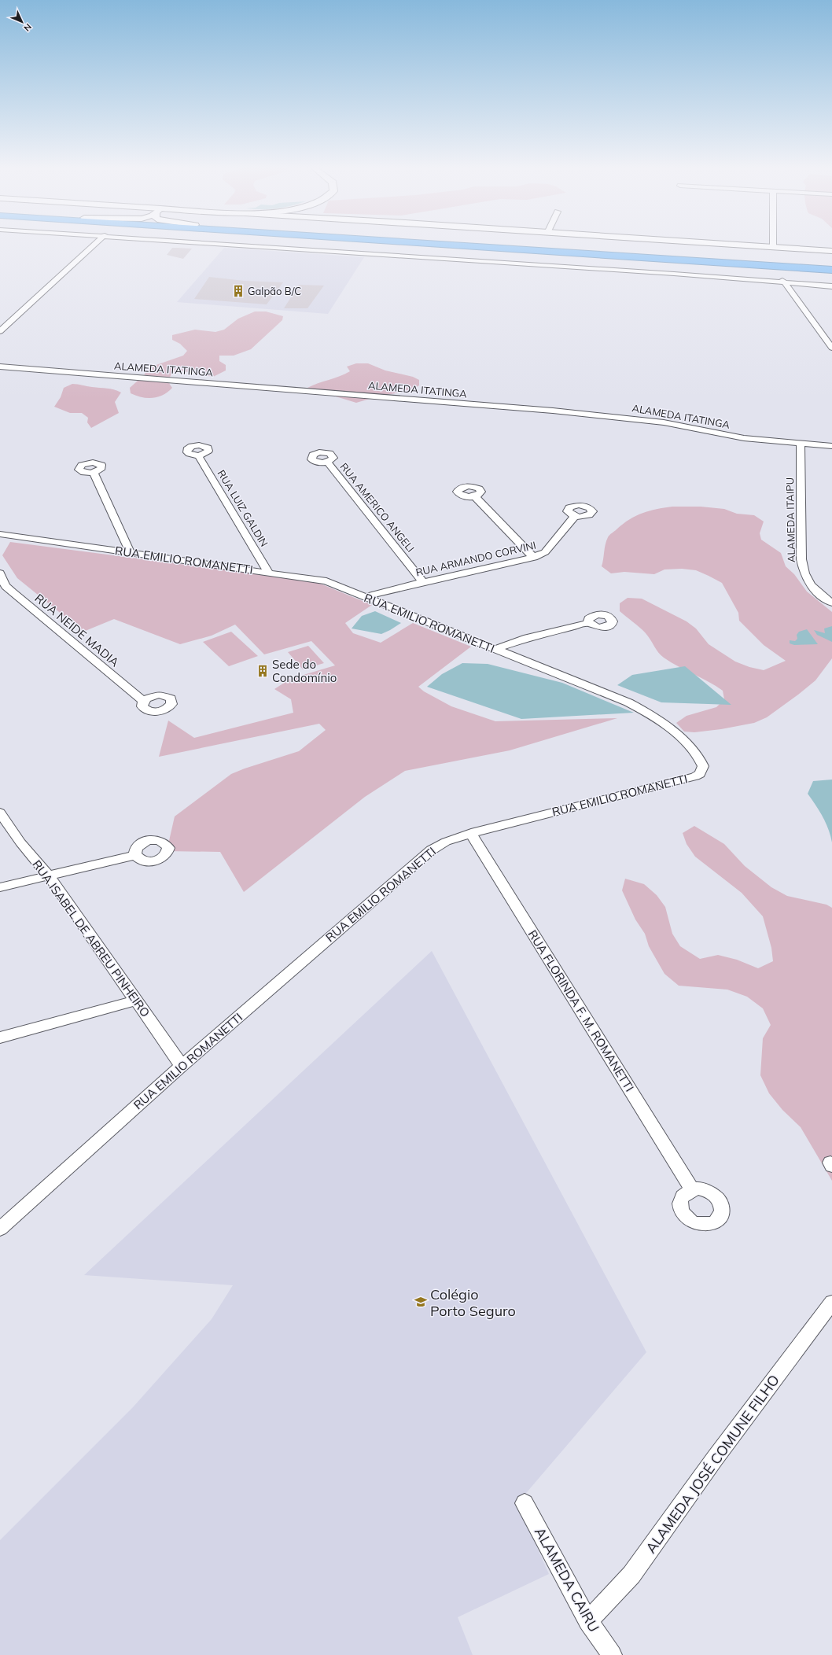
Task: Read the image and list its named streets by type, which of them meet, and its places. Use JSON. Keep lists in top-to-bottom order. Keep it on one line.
{"streets":{"street":["ALAMEDA ITATINGA","RUA AMERICO ANGELI","RUA LUIZ GALDIN","ALAMEDA ITAIPU","RUA ARMANDO CORVINI","RUA EMILIO ROMANETTI","RUA NEIDE MADIA","RUA ISABEL DE ABREU PINHEIRO","RUA FLORINDA F. M. ROMANETTI","ALAMEDA JOSÉ COMUNE FILHO","ALAMEDA CAIRU"]},"crossings":[["ALAMEDA ITATINGA","ALAMEDA ITAIPU"],["RUA AMERICO ANGELI","RUA ARMANDO CORVINI"],["RUA LUIZ GALDIN","RUA EMILIO ROMANETTI"],["RUA ARMANDO CORVINI","RUA EMILIO ROMANETTI"],["RUA EMILIO ROMANETTI","RUA ISABEL DE ABREU PINHEIRO"],["RUA EMILIO ROMANETTI","RUA FLORINDA F. M. ROMANETTI"],["ALAMEDA JOSÉ COMUNE FILHO","ALAMEDA CAIRU"]],"places":{"building":["Galpão B/C","Sede do Condomínio"],"school or university":["Colégio Porto Seguro"]},"north":"bottom right"}
